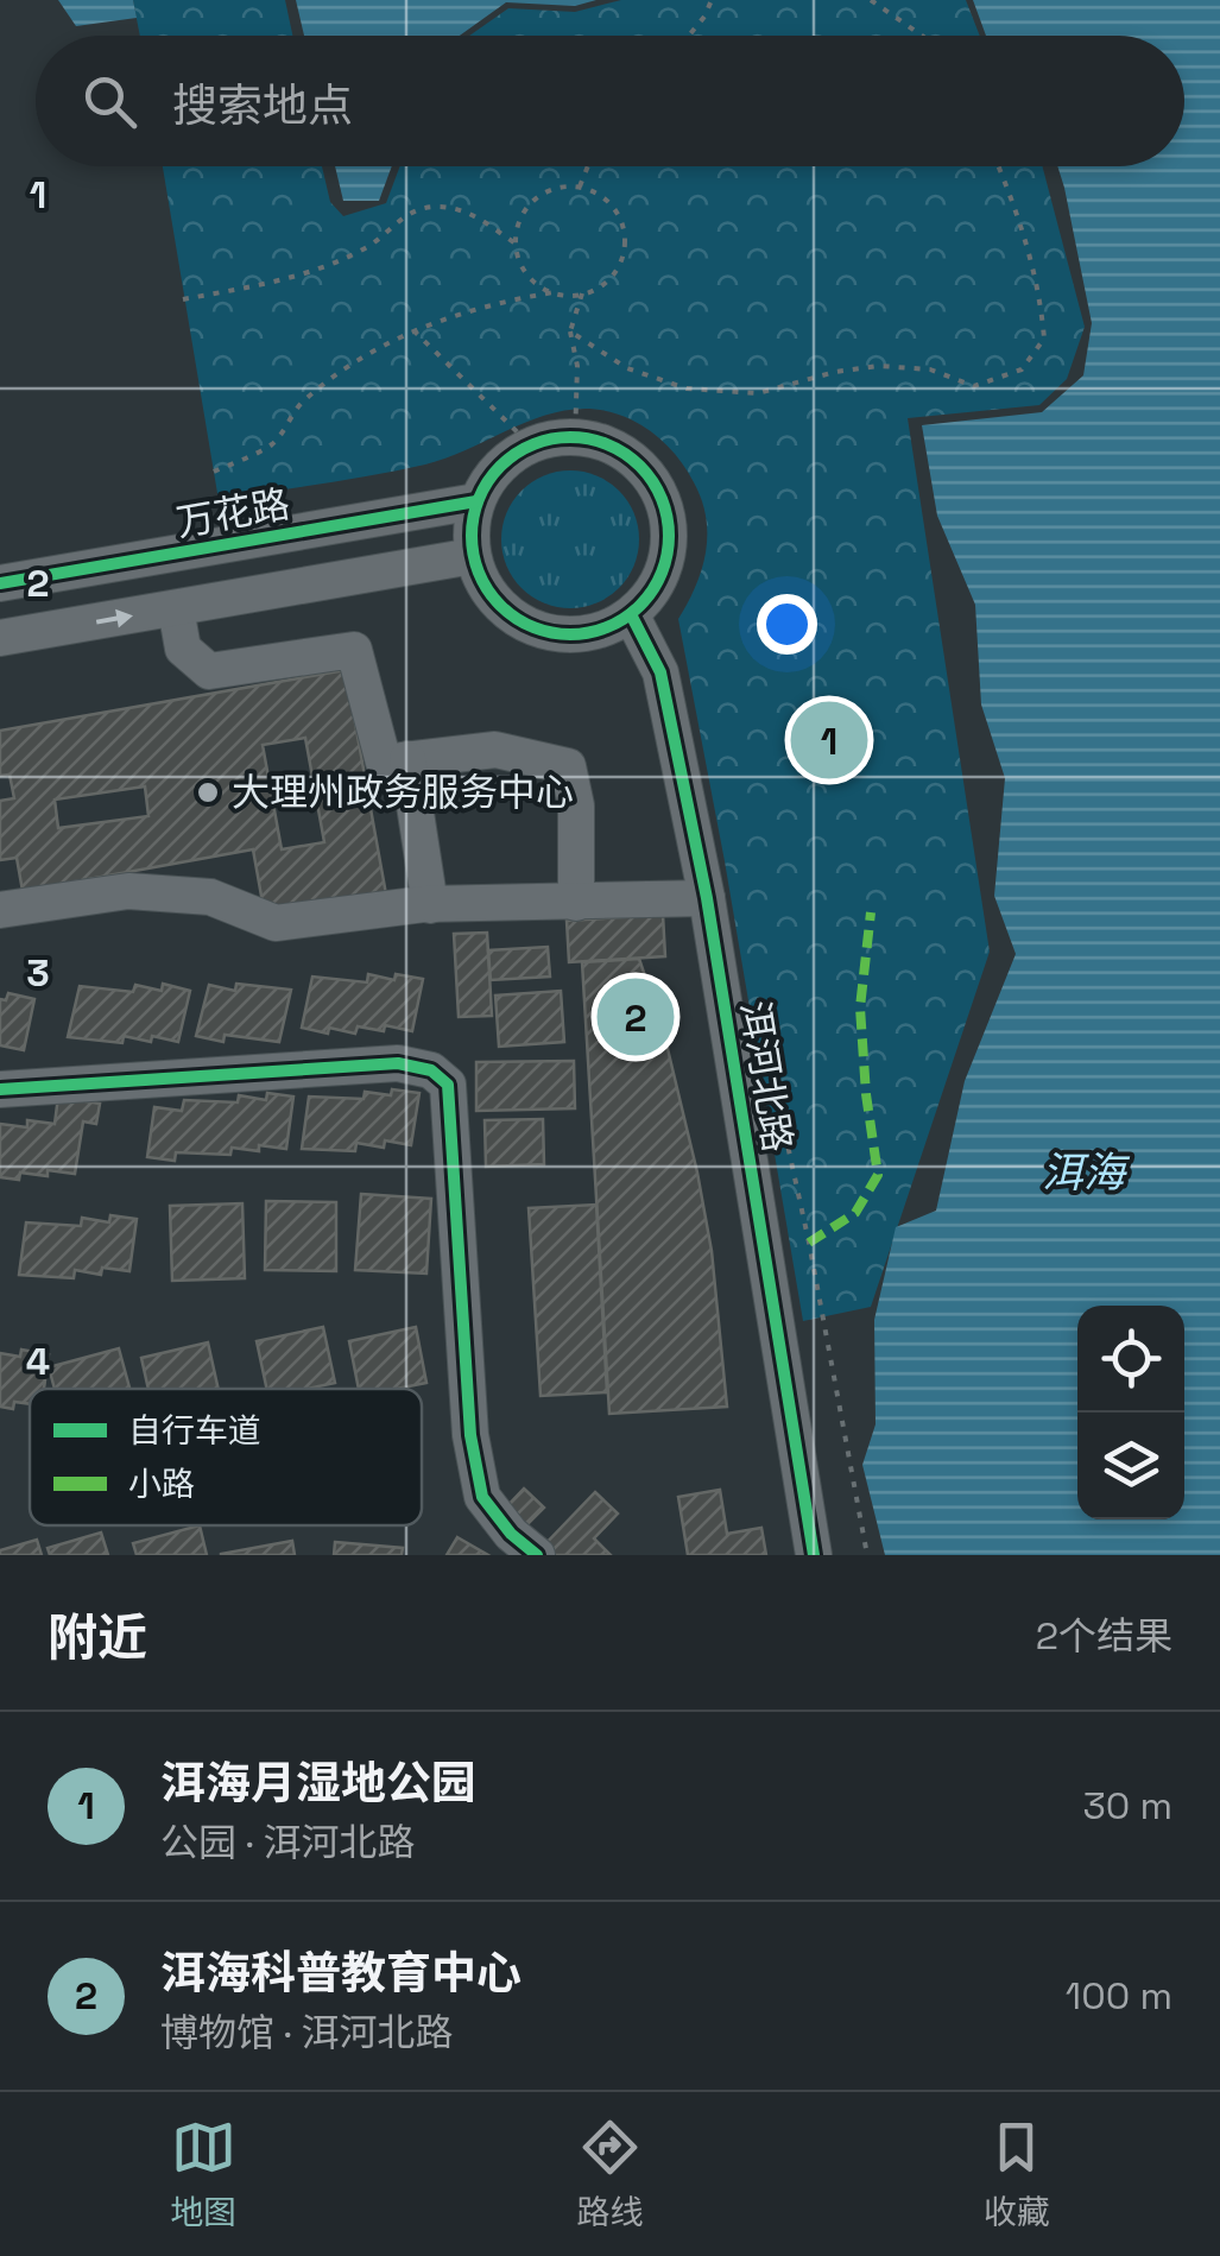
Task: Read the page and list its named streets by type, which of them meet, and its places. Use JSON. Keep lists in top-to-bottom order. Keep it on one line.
{"streets":{"street":["万花路","洱河北路"]},"crossings":[["万花路","洱河北路"]],"water":["洱海"],"places":["大理州政务服务中心"],"legend":["自行车道","小路"],"page":{"search":"搜索地点","pins":["1","2"],"heading":["附近","2个结果"],"list":[{"mark":"1","name":"洱海月湿地公园","note":"公园 · 洱河北路","value":"30 m"},{"mark":"2","name":"洱海科普教育中心","note":"博物馆 · 洱河北路","value":"100 m"}],"nav":["地图","路线","收藏"]},"grid":{"rows":["1","2","3","4"]}}
